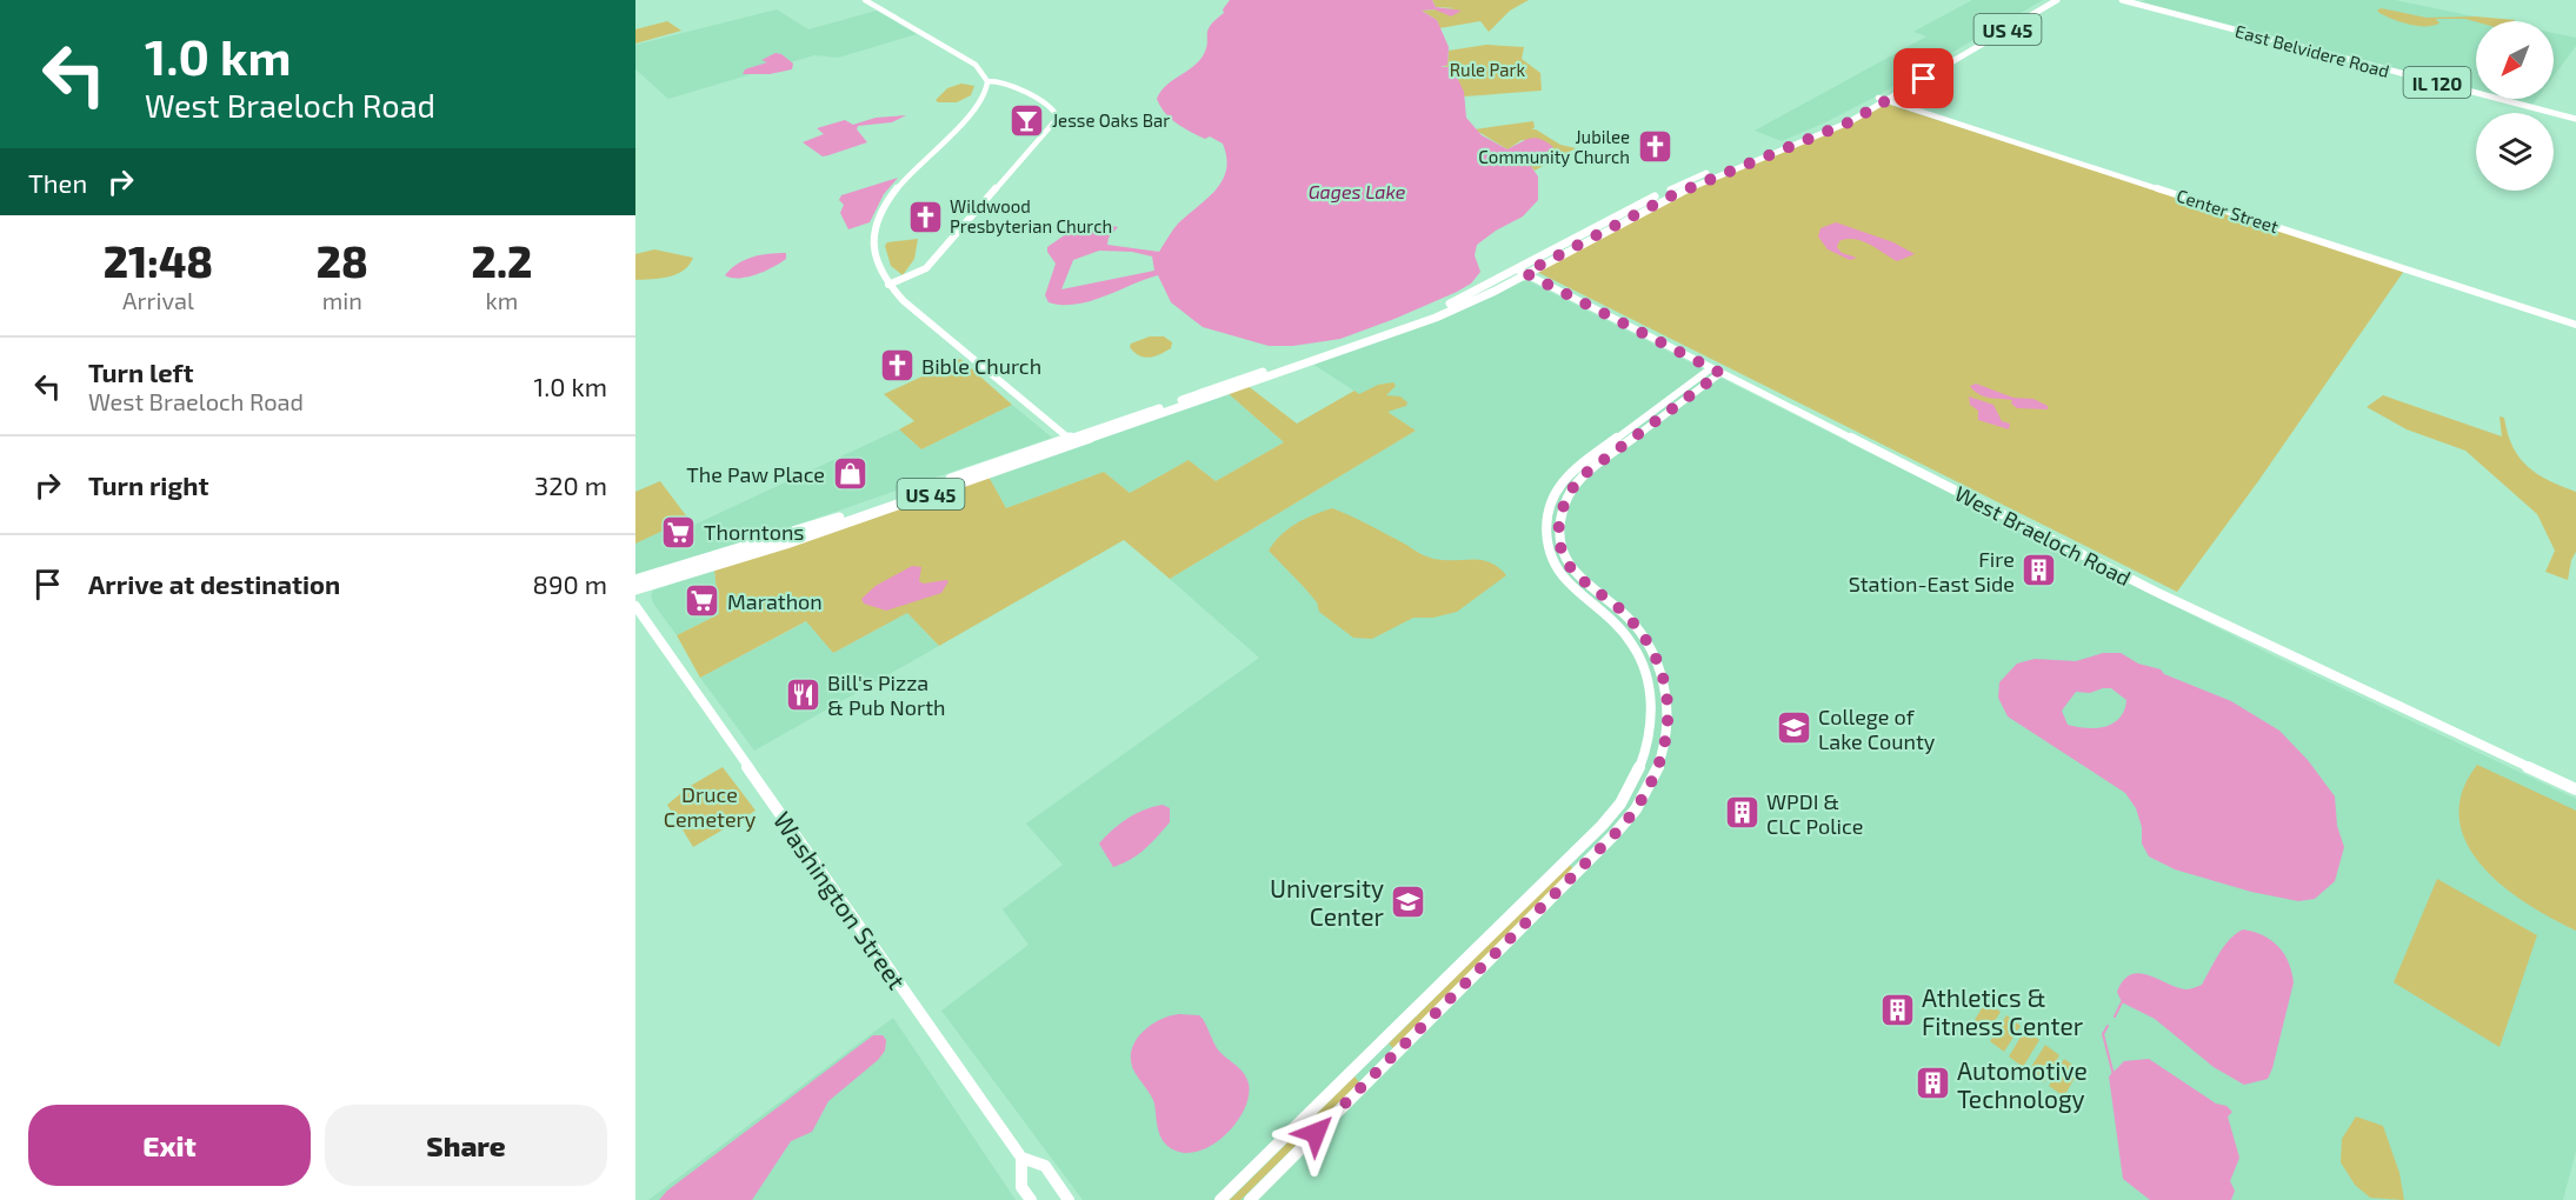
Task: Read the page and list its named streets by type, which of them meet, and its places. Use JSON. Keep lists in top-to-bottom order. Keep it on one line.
{"streets":{"main road":["US 45","East Belvidere Road","IL 120"],"street":["Center Street","West Braeloch Road","Washington Street"]},"crossings":[["US 45","Center Street"],["US 45","West Braeloch Road"]],"water":["Gages Lake"],"parks":["Rule Park","Druce Cemetery"],"places":{"bar":["Jesse Oaks Bar"],"church":["Jubilee Community Church","Wildwood Presbyterian Church","Bible Church"],"shop":["The Paw Place"],"supermarket":["Thorntons","Marathon"],"building":["Fire Station-East Side","WPDI & CLC Police","Athletics & Fitness Center","Automotive Technology"],"restaurant":["Bill's Pizza & Pub North"],"school or university":["College of Lake County","University Center"]},"north":"bottom left","page":{"turn":["1.0 km","West Braeloch Road"],"then":"Then","eta":["21:48","Arrival","28","min","2.2","km"],"list":[{"name":"Turn left","note":"West Braeloch Road","value":"1.0 km"},{"name":"Turn right","value":"320 m"},{"name":"Arrive at destination","value":"890 m"}],"buttons":["Exit","Share"]}}
